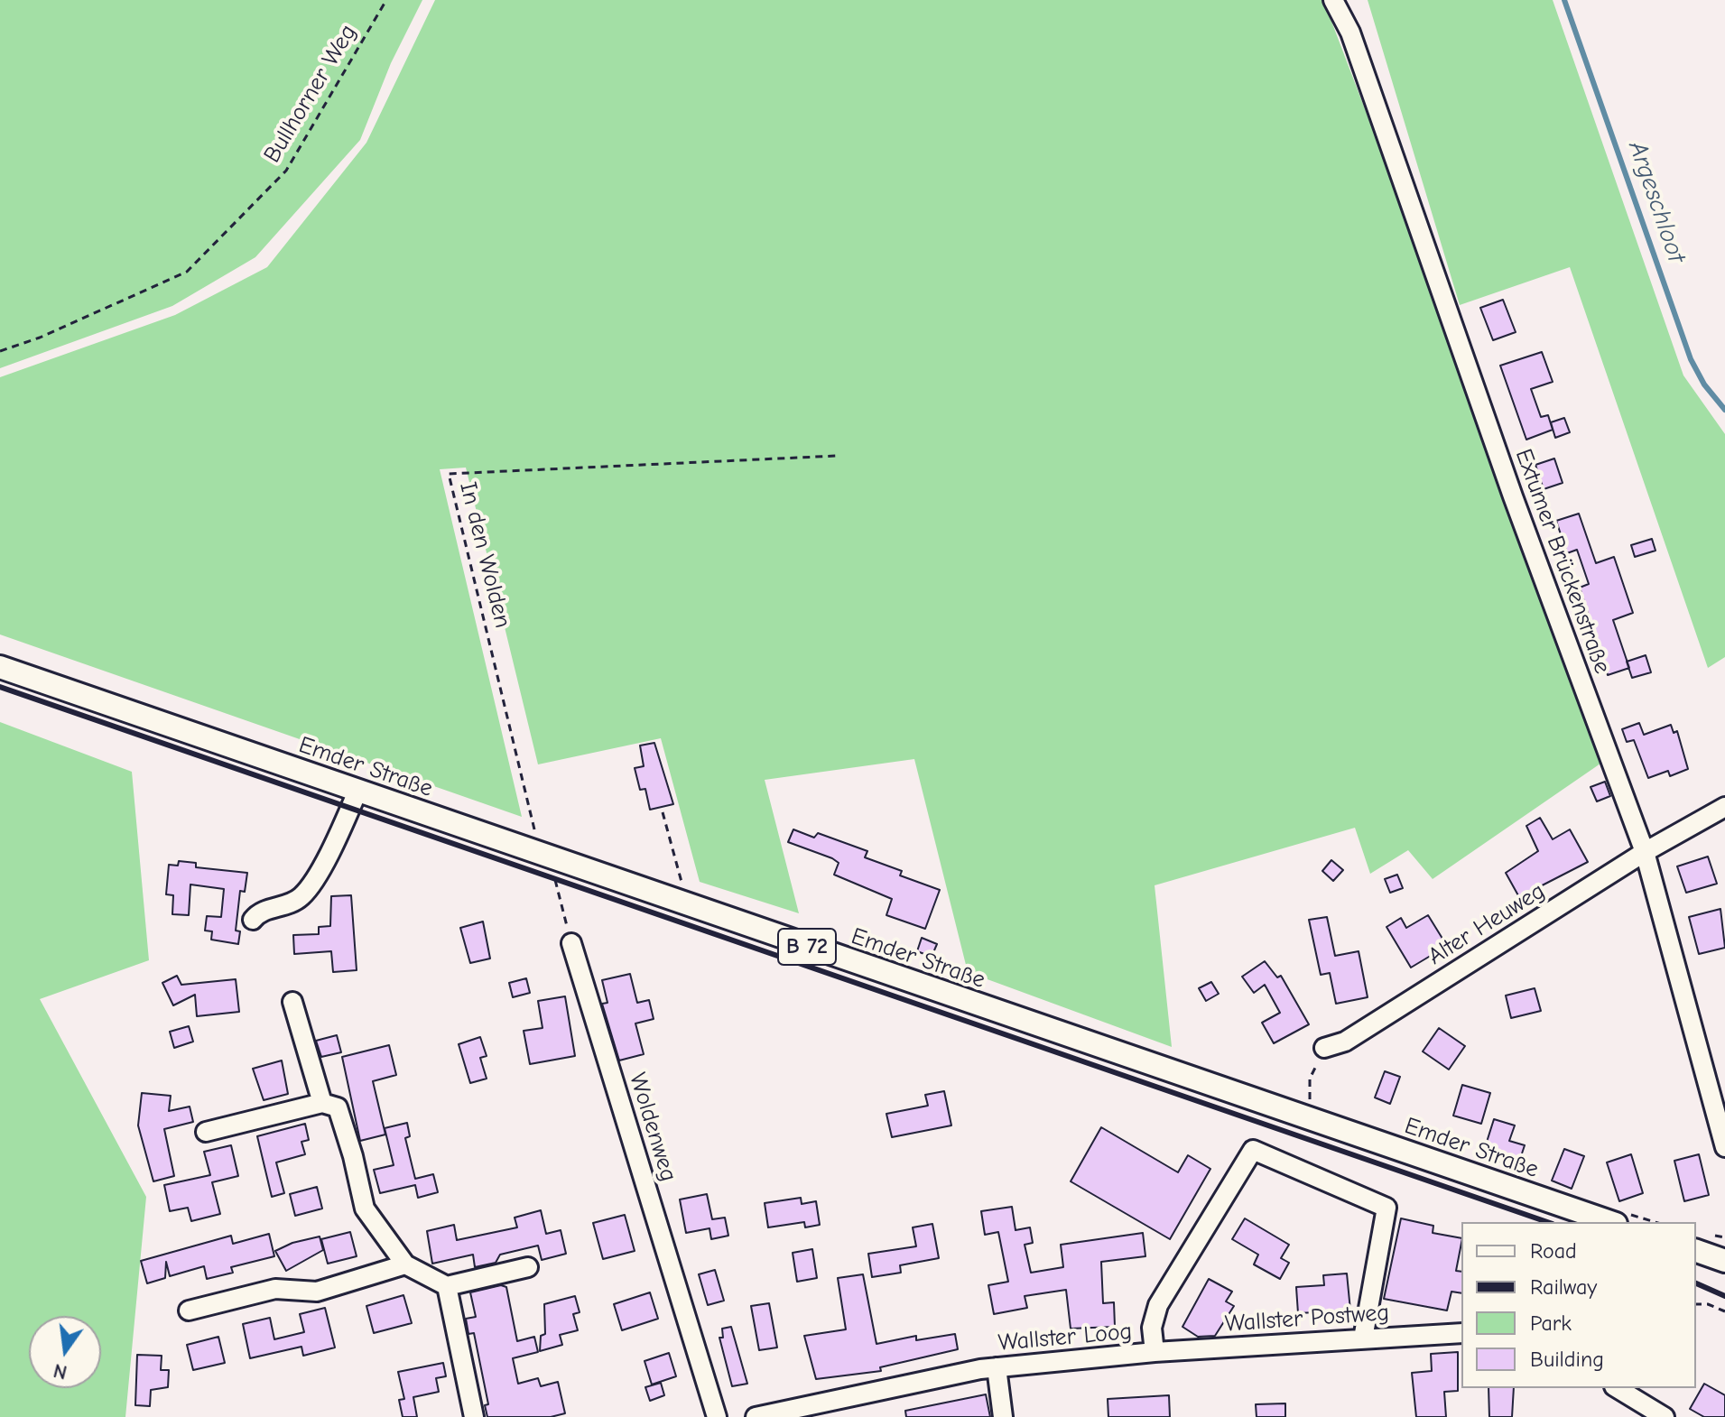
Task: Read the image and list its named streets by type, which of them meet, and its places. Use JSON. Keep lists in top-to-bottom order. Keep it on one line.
{"streets":{"main road":["Emder Straße","B 72"],"street":["Extumer Brückenstraße","Alter Heuweg","Woldenweg","Wallster Postweg","Wallster Loog"],"path":["Bullhorner Weg","In den Wolden"]},"crossings":[["In den Wolden","Emder Straße"],["Extumer Brückenstraße","Alter Heuweg"],["Wallster Postweg","Wallster Loog"]],"water":["Argeschloot"],"legend":["Road","Railway","Park","Building"],"north":"bottom"}
